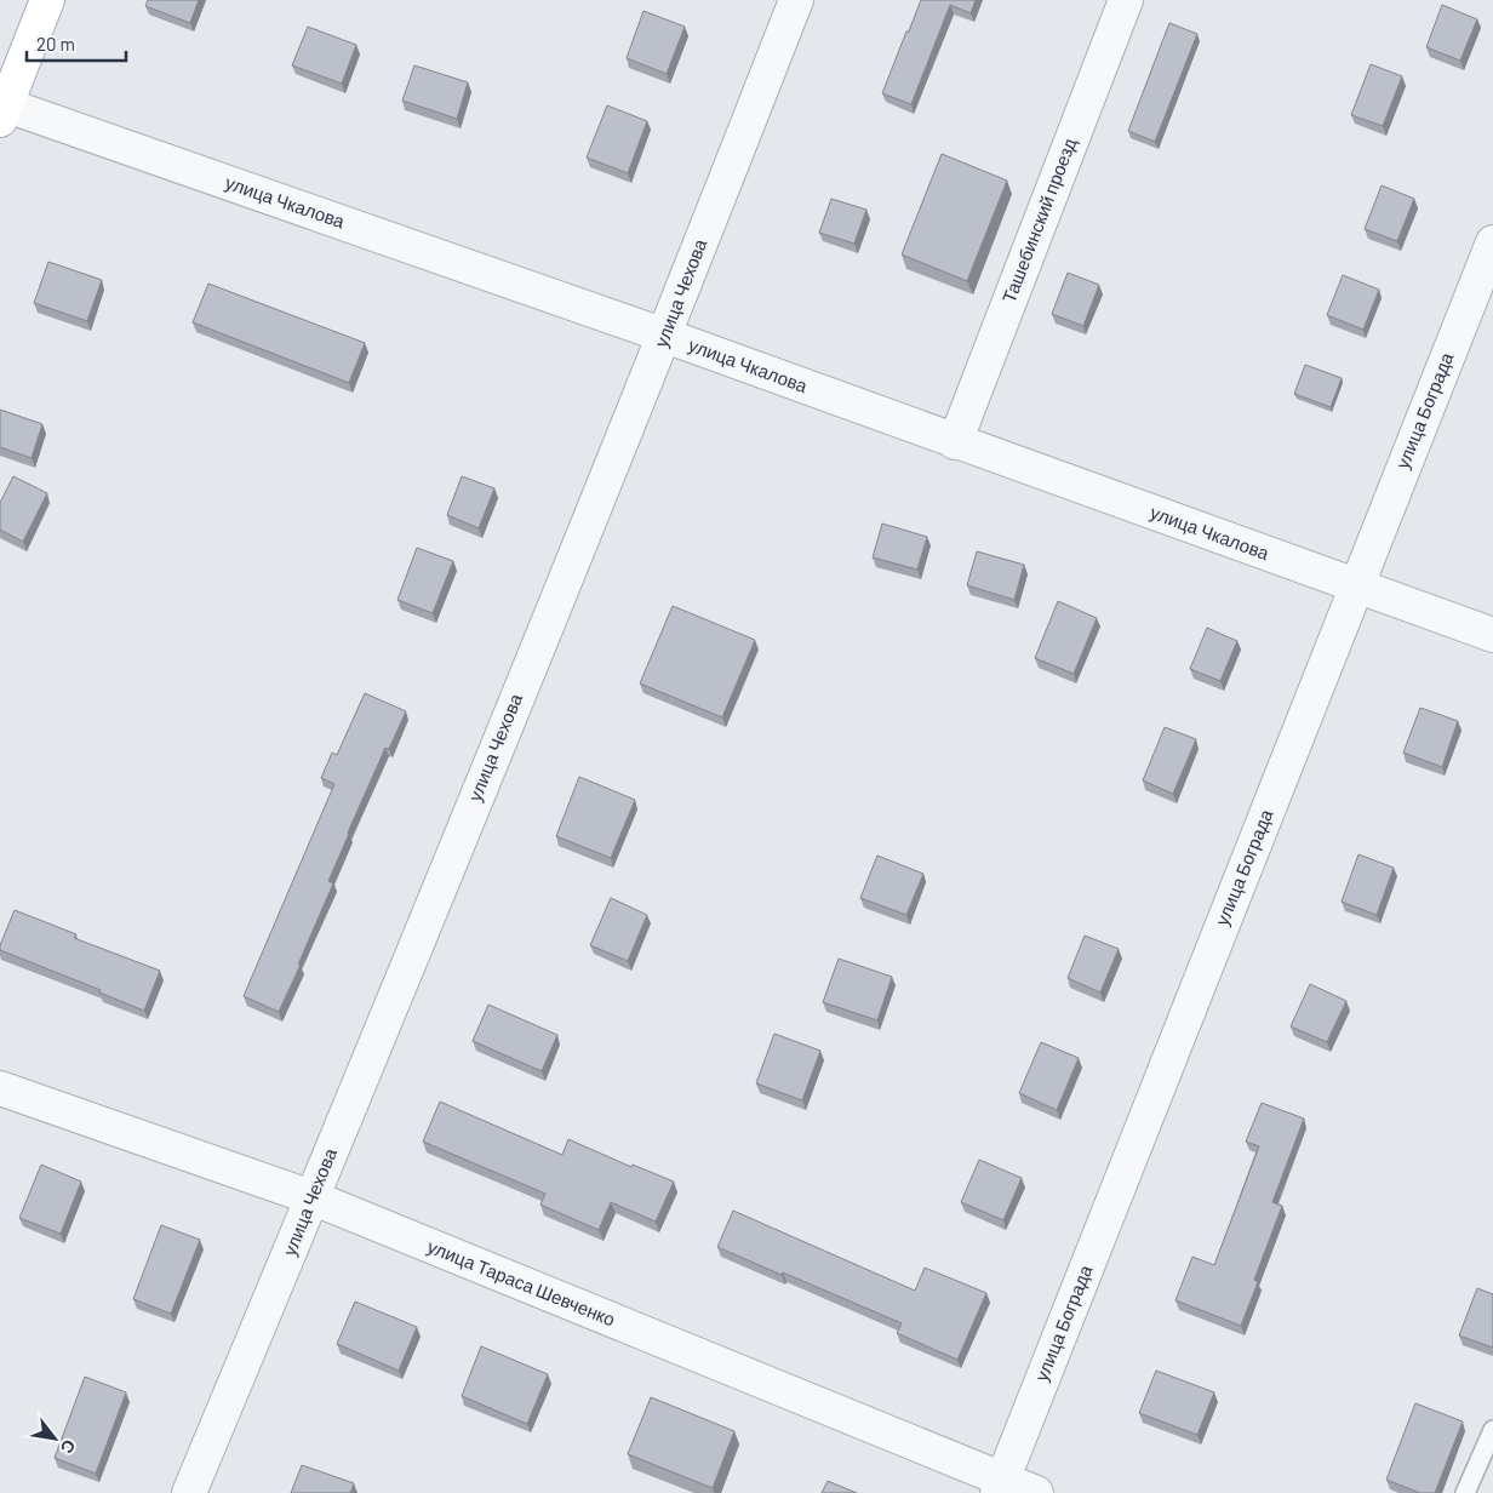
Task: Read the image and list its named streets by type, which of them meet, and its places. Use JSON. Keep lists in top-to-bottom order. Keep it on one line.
{"streets":{"street":["улица Чкалова","Ташебинский проезд","улица Чехова","улица Бограда","улица Тараса Шевченко"]},"crossings":[["улица Чкалова","Ташебинский проезд"],["улица Чкалова","улица Чехова"],["улица Чкалова","улица Бограда"],["улица Чехова","улица Тараса Шевченко"],["улица Бограда","улица Тараса Шевченко"]],"scale_bar":"20 m","north":"bottom right"}
